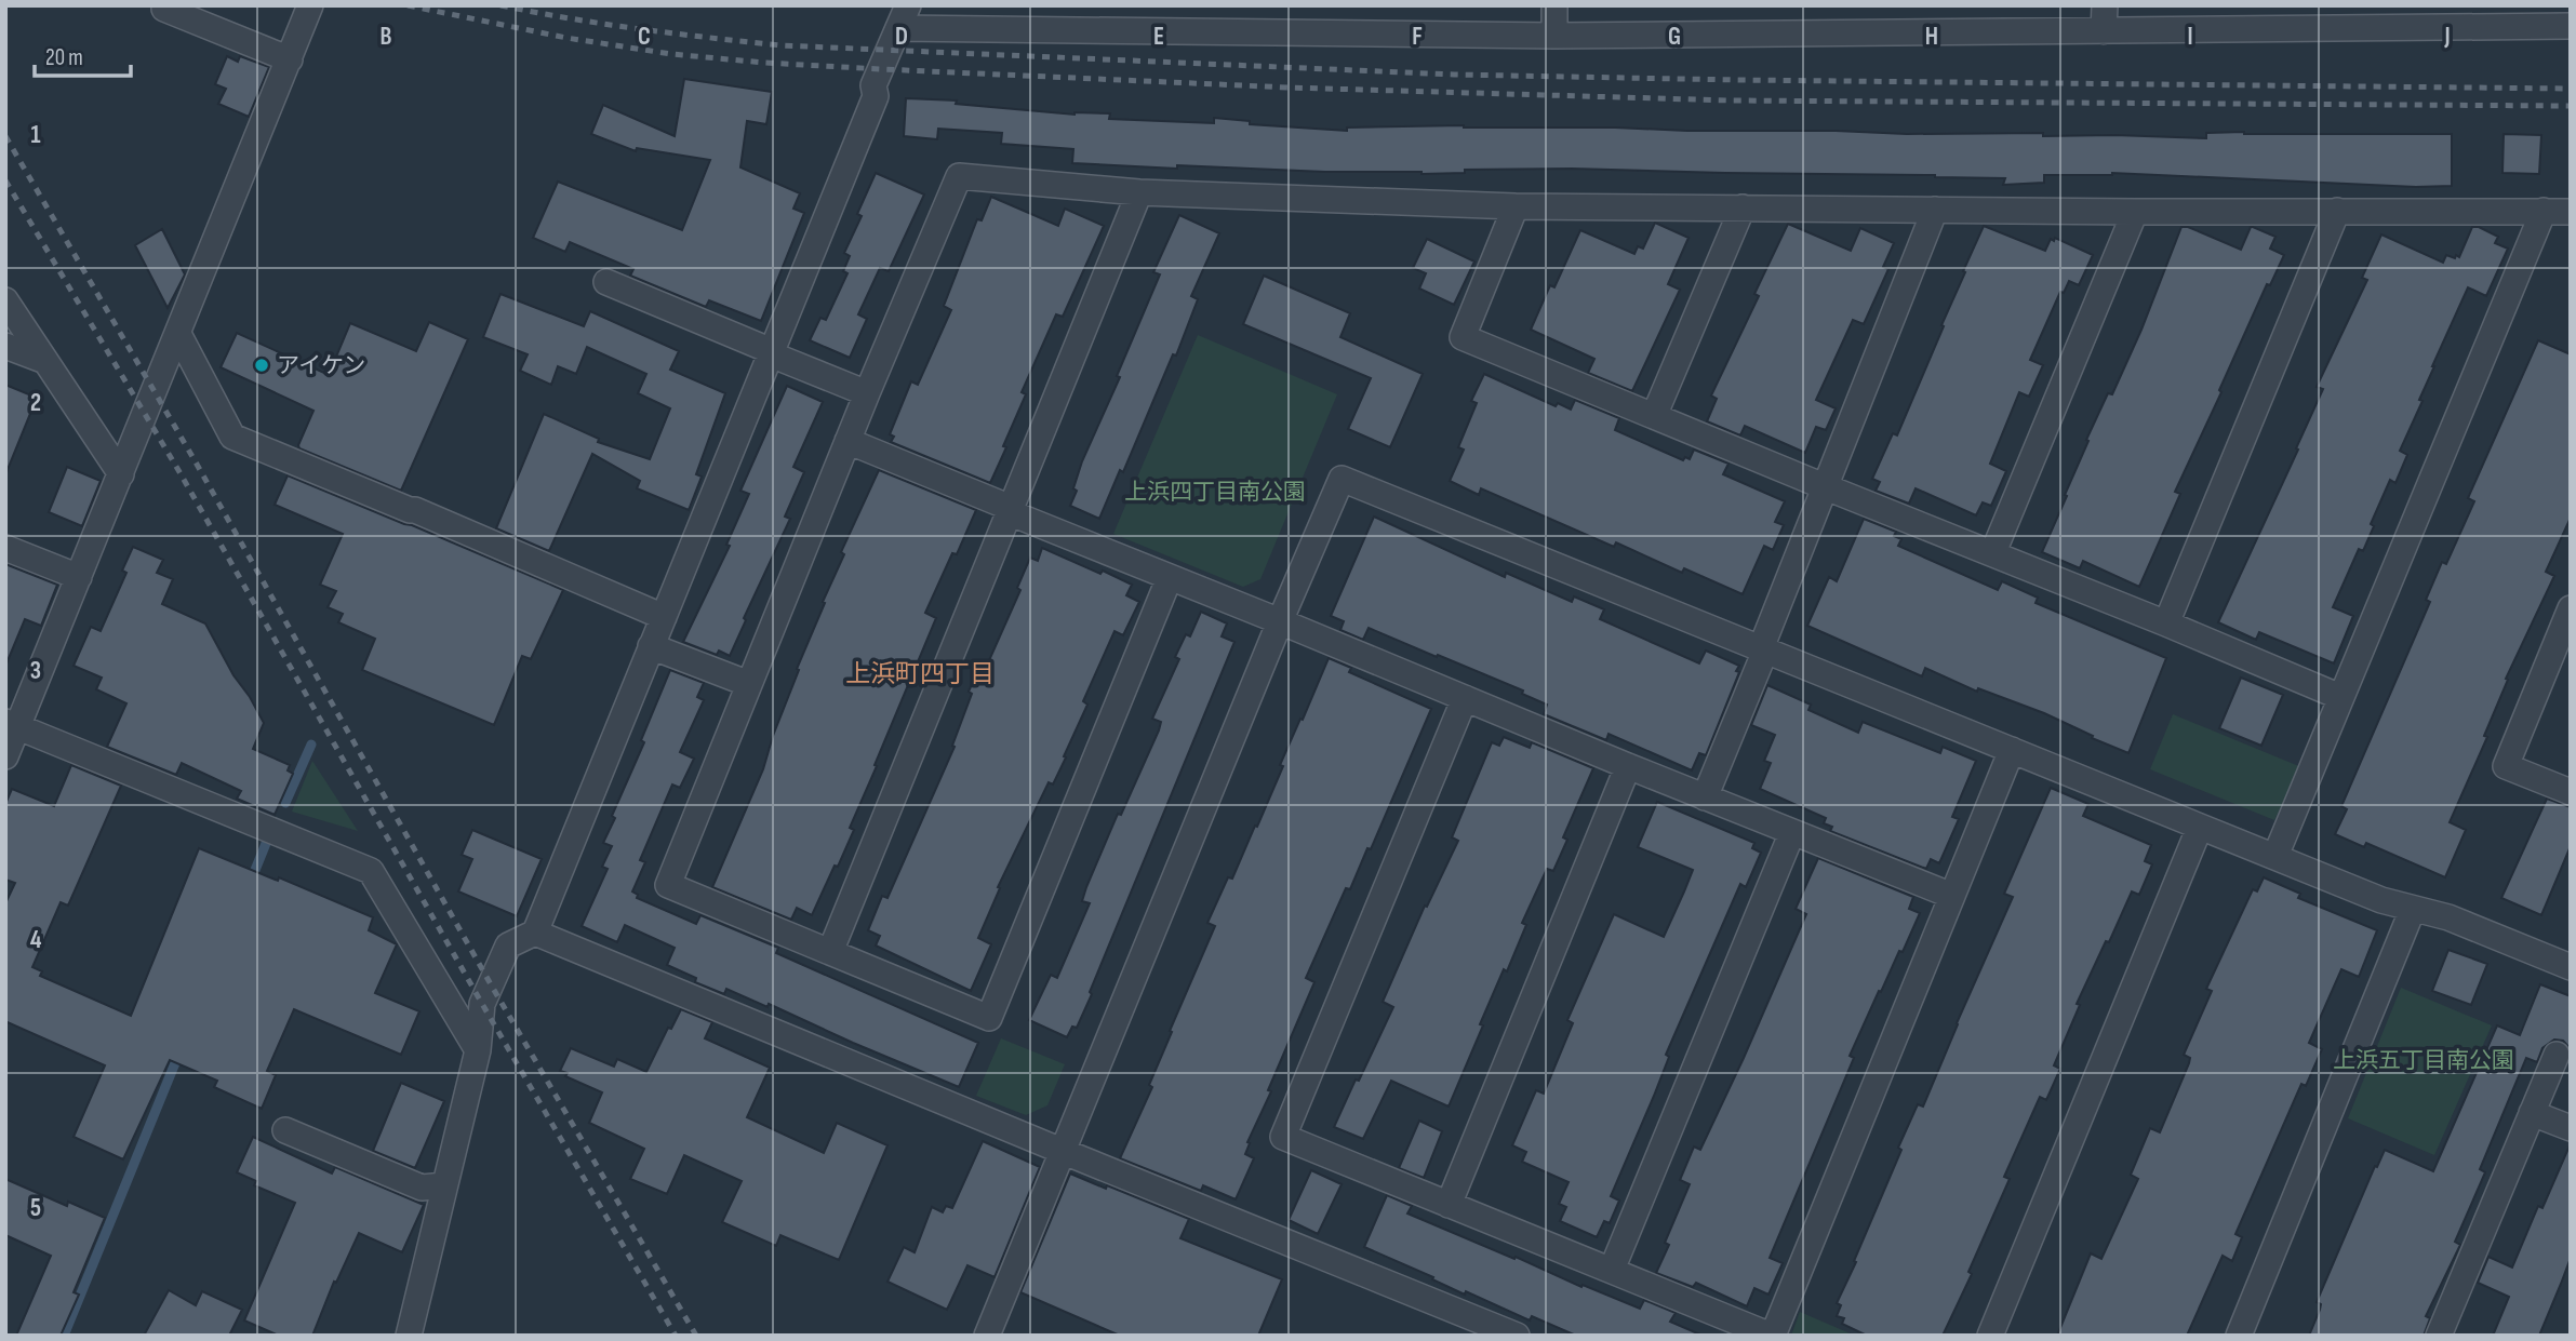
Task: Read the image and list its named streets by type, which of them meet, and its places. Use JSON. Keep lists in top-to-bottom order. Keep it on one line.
{"districts":["上浜町四丁目"],"parks":["上浜四丁目南公園","上浜五丁目南公園"],"places":["アイケン"],"scale_bar":"20 m","grid":{"columns":["B","C","D","E","F","G","H","I","J"],"rows":["1","2","3","4","5"]}}
